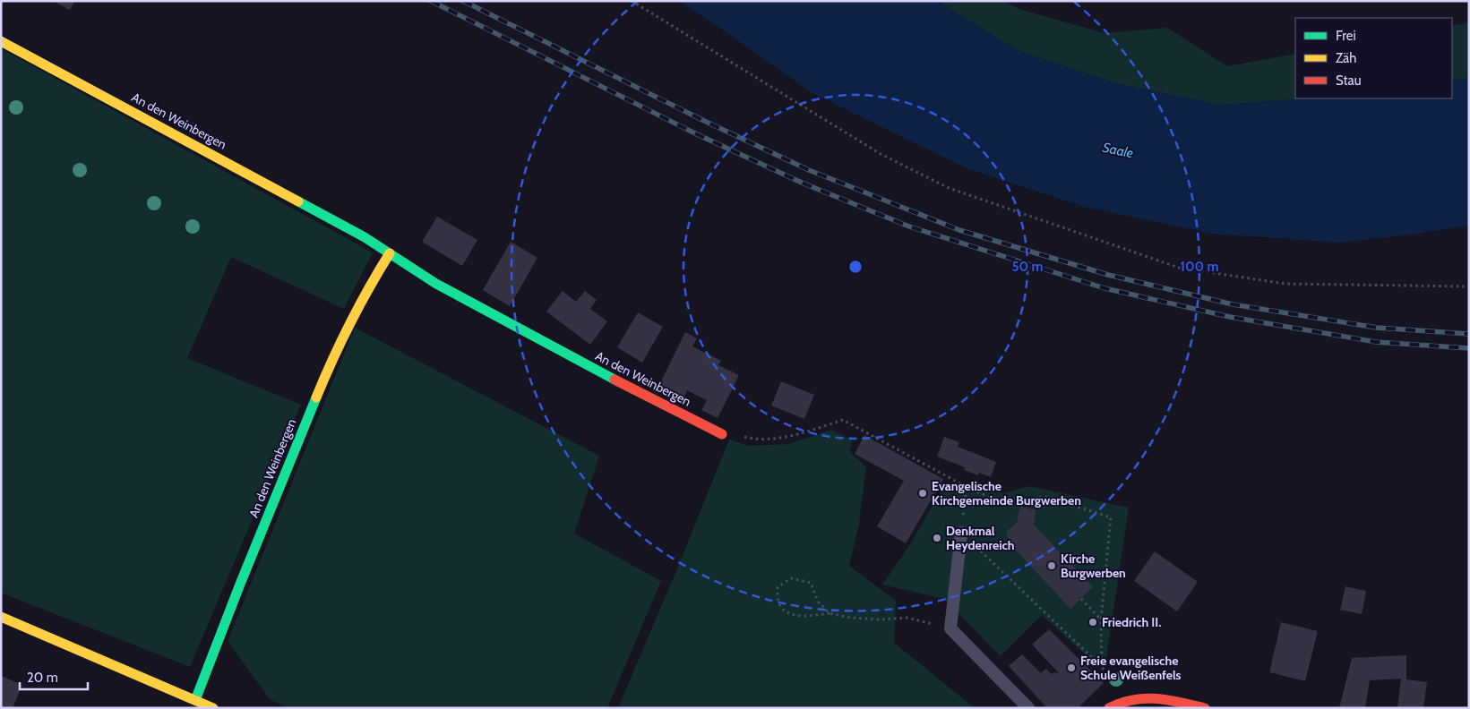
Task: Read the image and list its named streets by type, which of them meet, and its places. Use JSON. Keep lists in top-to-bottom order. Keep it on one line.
{"streets":{"street":["An den Weinbergen"]},"water":["Saale"],"places":["Evangelische Kirchgemeinde Burgwerben","Denkmal Heydenreich","Kirche Burgwerben","Friedrich II.","Freie evangelische Schule Weißenfels"],"legend":["Frei","Zäh","Stau"],"scale_bar":"20 m","rings":["50 m","100 m"]}
